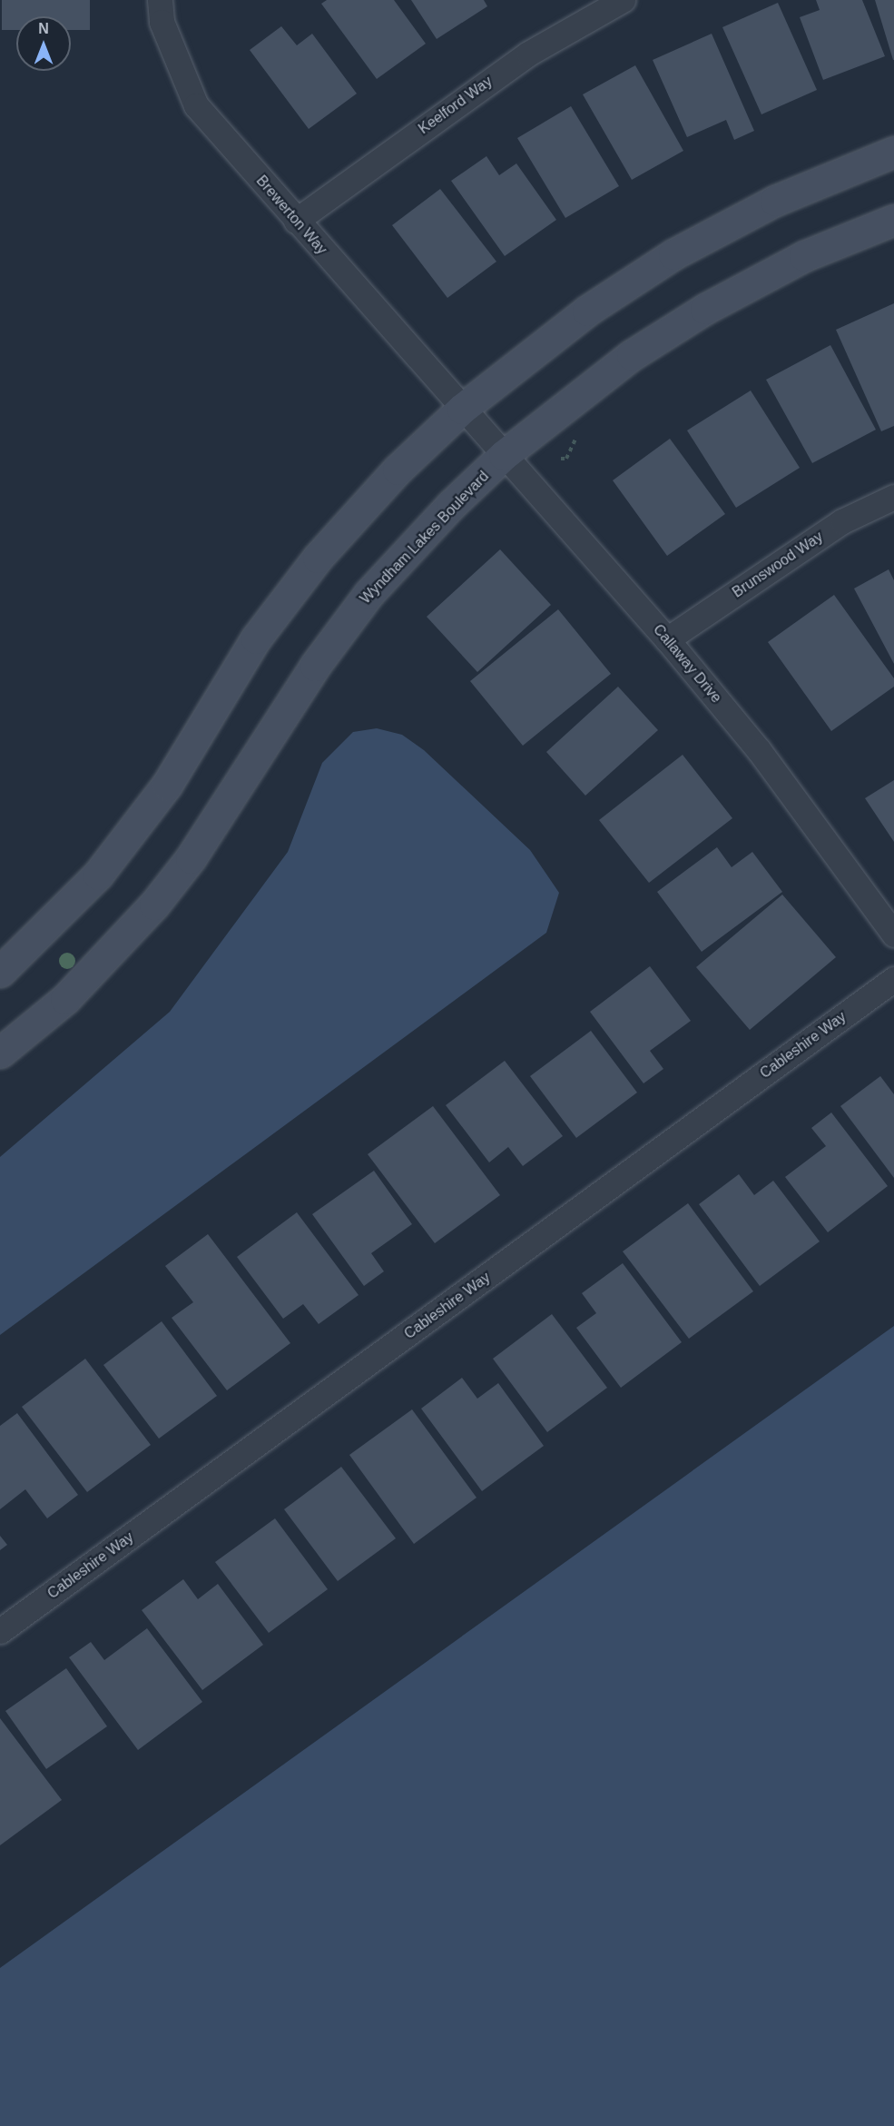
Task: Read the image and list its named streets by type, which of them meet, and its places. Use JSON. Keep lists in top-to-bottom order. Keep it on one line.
{"streets":{"street":["Keelford Way","Brewerton Way","Wyndham Lakes Boulevard","Brunswood Way","Callaway Drive","Cableshire Way"]},"crossings":[["Keelford Way","Brewerton Way"],["Brewerton Way","Callaway Drive"],["Wyndham Lakes Boulevard","Callaway Drive"],["Brunswood Way","Callaway Drive"]],"north":"top"}
